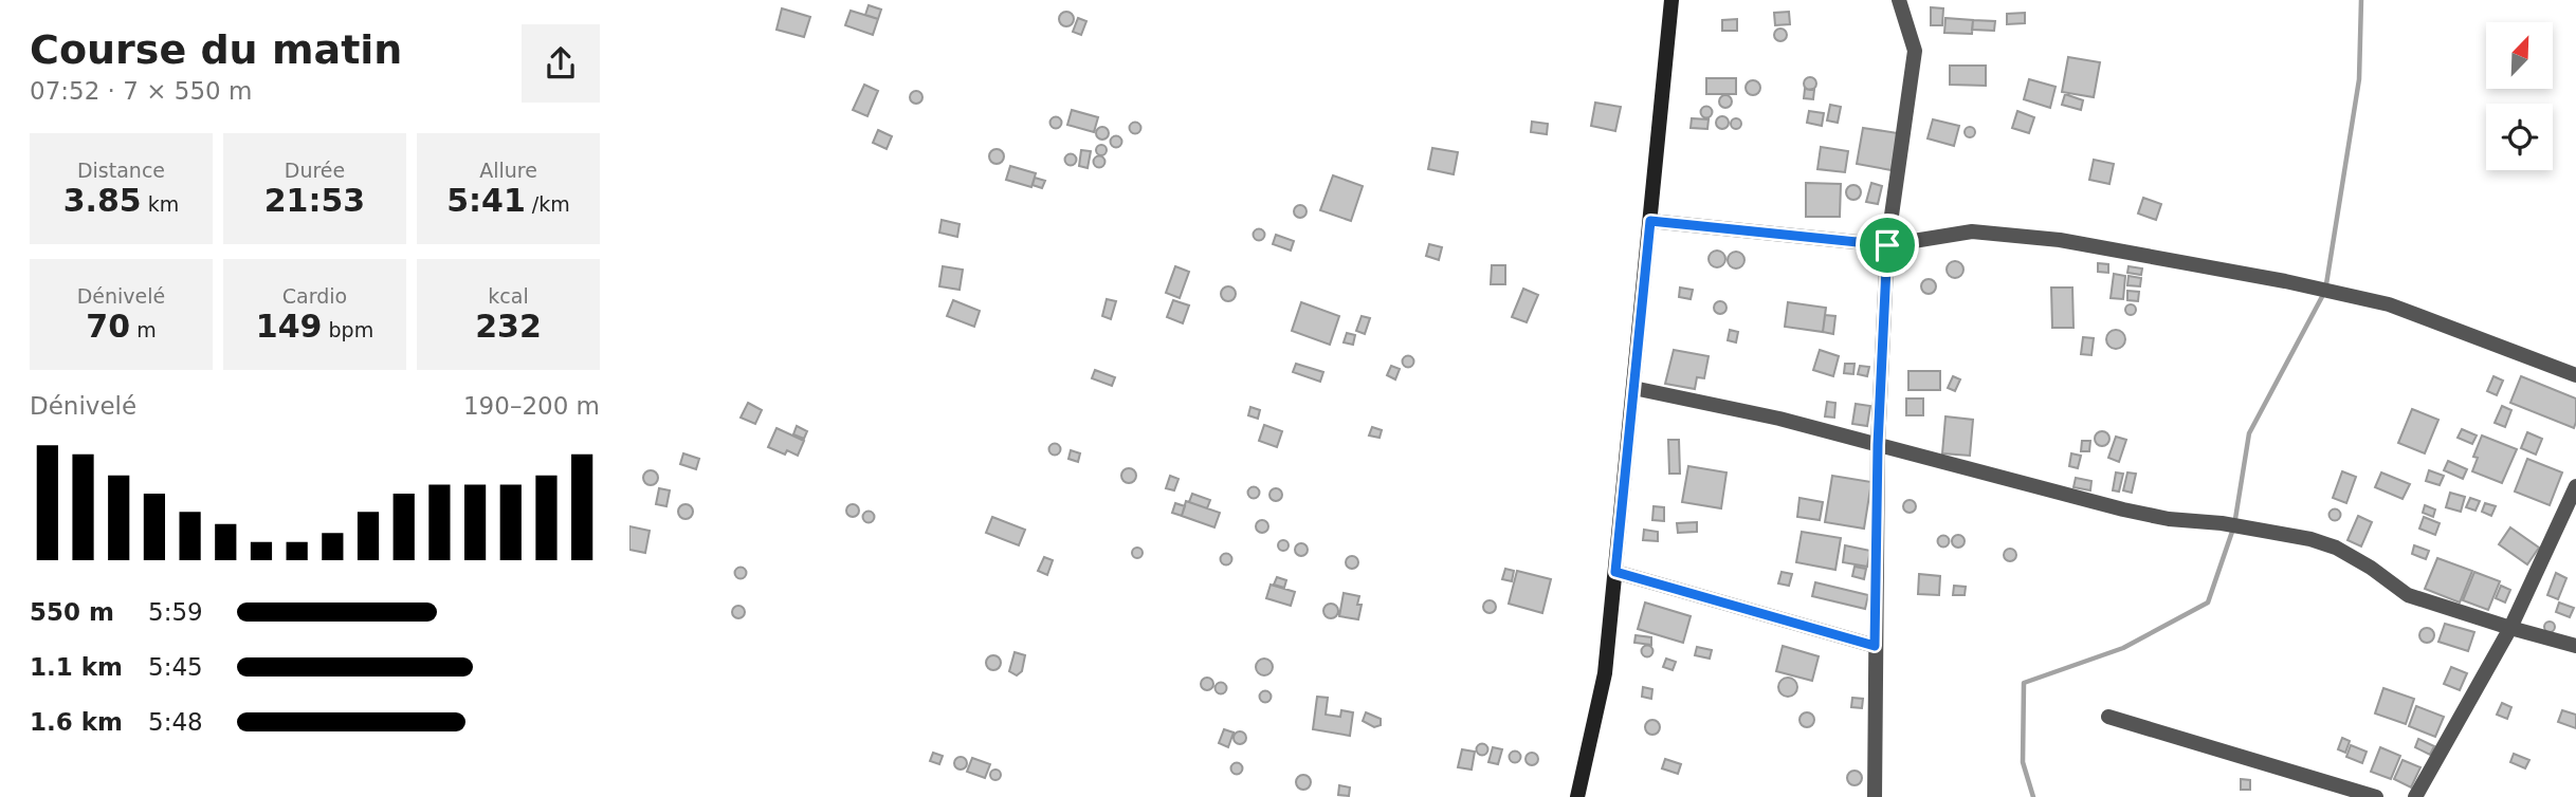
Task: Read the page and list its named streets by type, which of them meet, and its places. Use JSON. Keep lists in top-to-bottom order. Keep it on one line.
{"north":"top right","page":{"heading":["Course du matin","07:52 · 7 × 550 m"],"stats":[["Distance","3.85 km"],["Durée","21:53"],["Allure","5:41 /km"],["Dénivelé","70 m"],["Cardio","149 bpm"],["kcal","232"]],"chart":["Dénivelé","190–200 m"],"list":[{"name":"550 m","note":"5:59"},{"name":"1.1 km","note":"5:45"},{"name":"1.6 km","note":"5:48"}]}}
